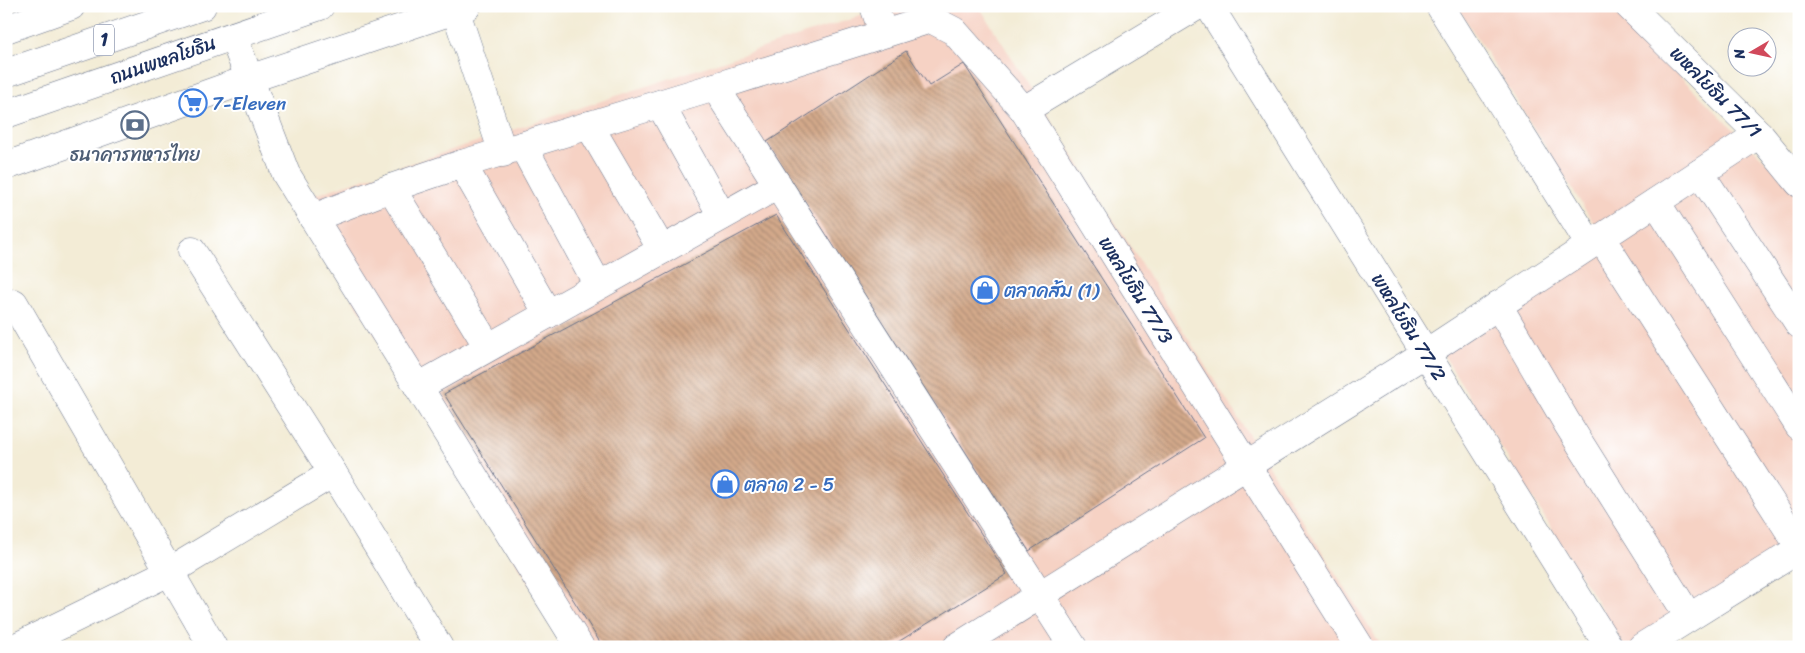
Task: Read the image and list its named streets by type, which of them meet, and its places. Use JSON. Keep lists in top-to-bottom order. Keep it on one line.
{"streets":{"main road":["1","ถนนพหลโยธิน","พหลโยธิน 77/1","พหลโยธิน 77/3","พหลโยธิน 77/2"]},"places":{"supermarket":["7-Eleven"],"bank":["ธนาคารทหารไทย"],"shop":["ตลาคส้ม (1)","ตลาด 2 - 5"]},"north":"left"}
